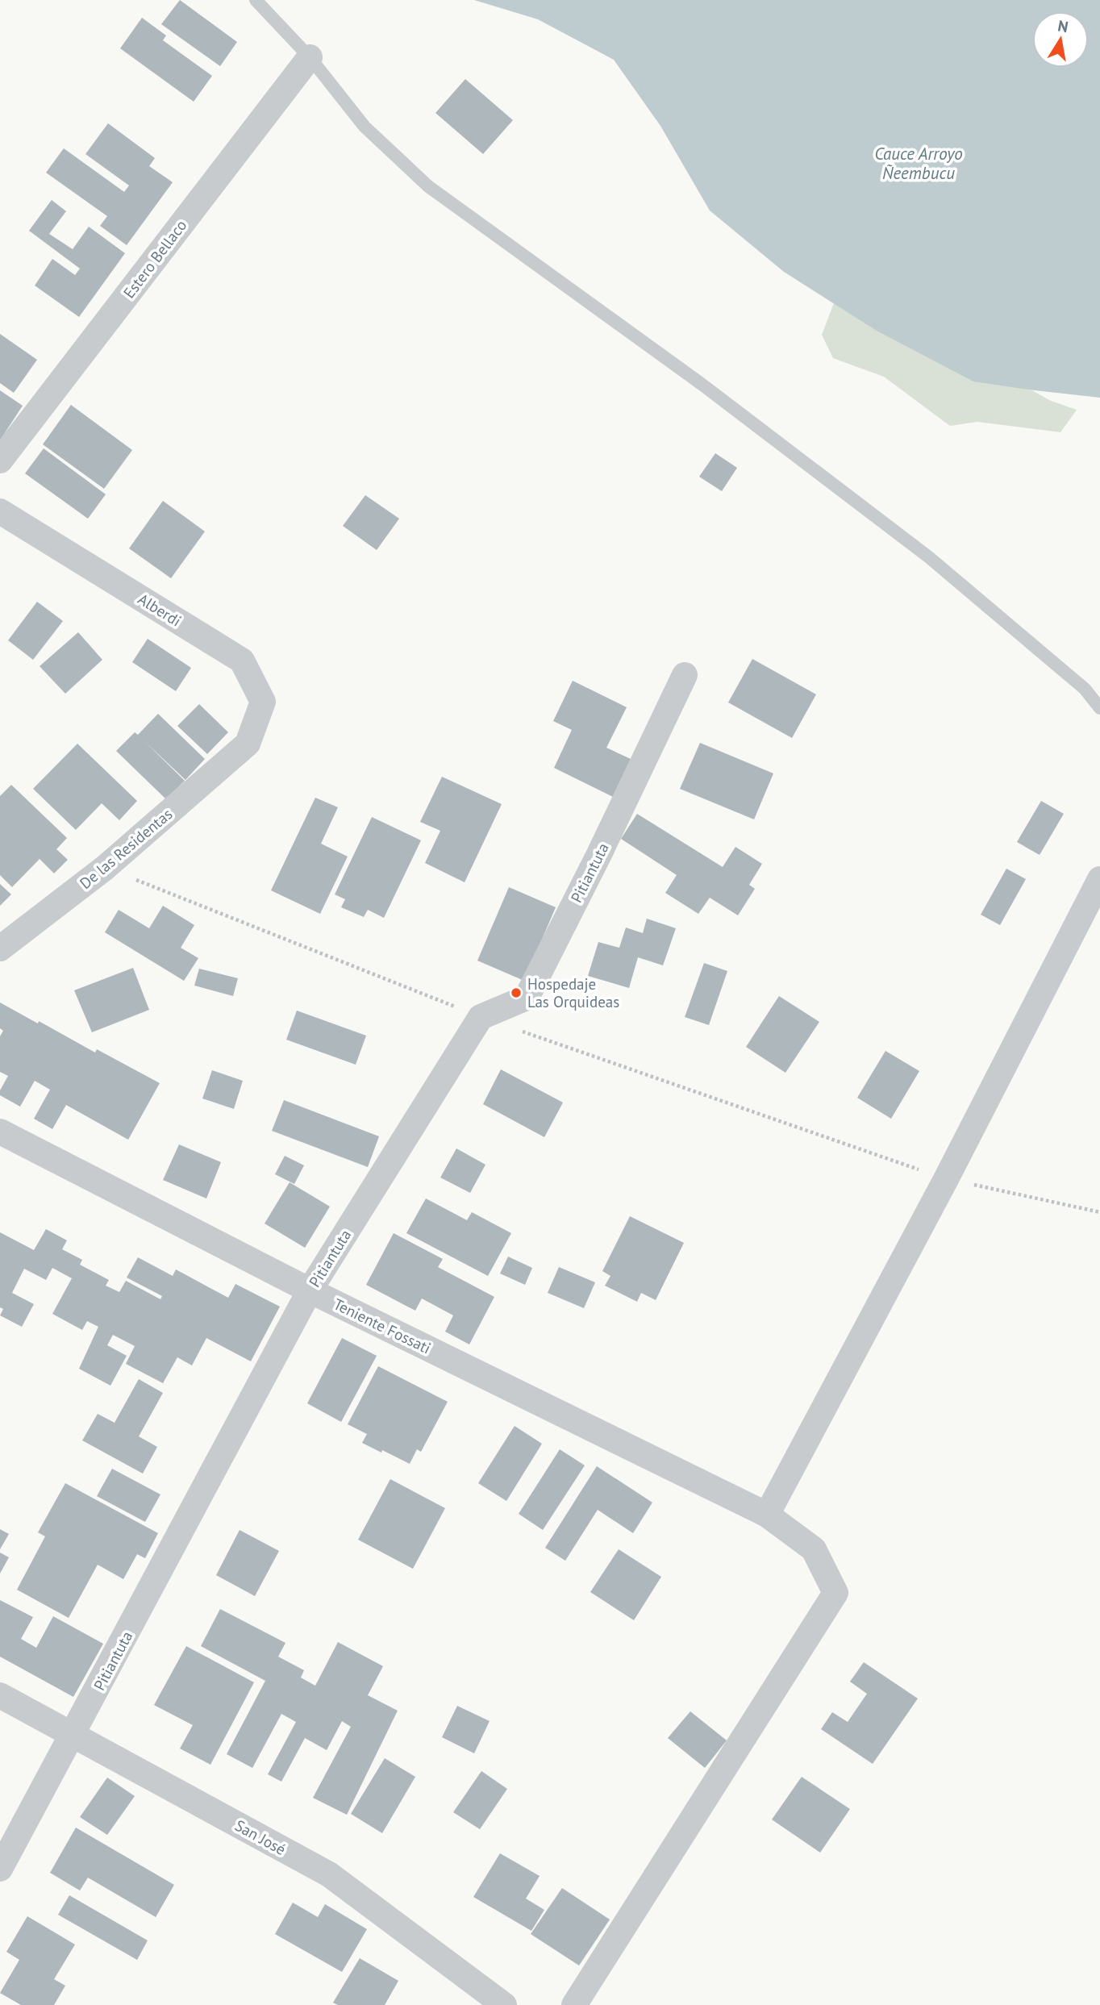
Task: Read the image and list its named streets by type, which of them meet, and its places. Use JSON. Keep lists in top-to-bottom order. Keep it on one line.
{"streets":{"street":["Estero Bellaco","Alberdi","De las Residentas","Pitiantuta","Teniente Fossati","San José"]},"crossings":[["Alberdi","De las Residentas"],["Pitiantuta","Teniente Fossati"],["Pitiantuta","San José"]],"water":["Cauce Arroyo Ñeembucu"],"places":["Hospedaje Las Orquideas"],"north":"top"}
